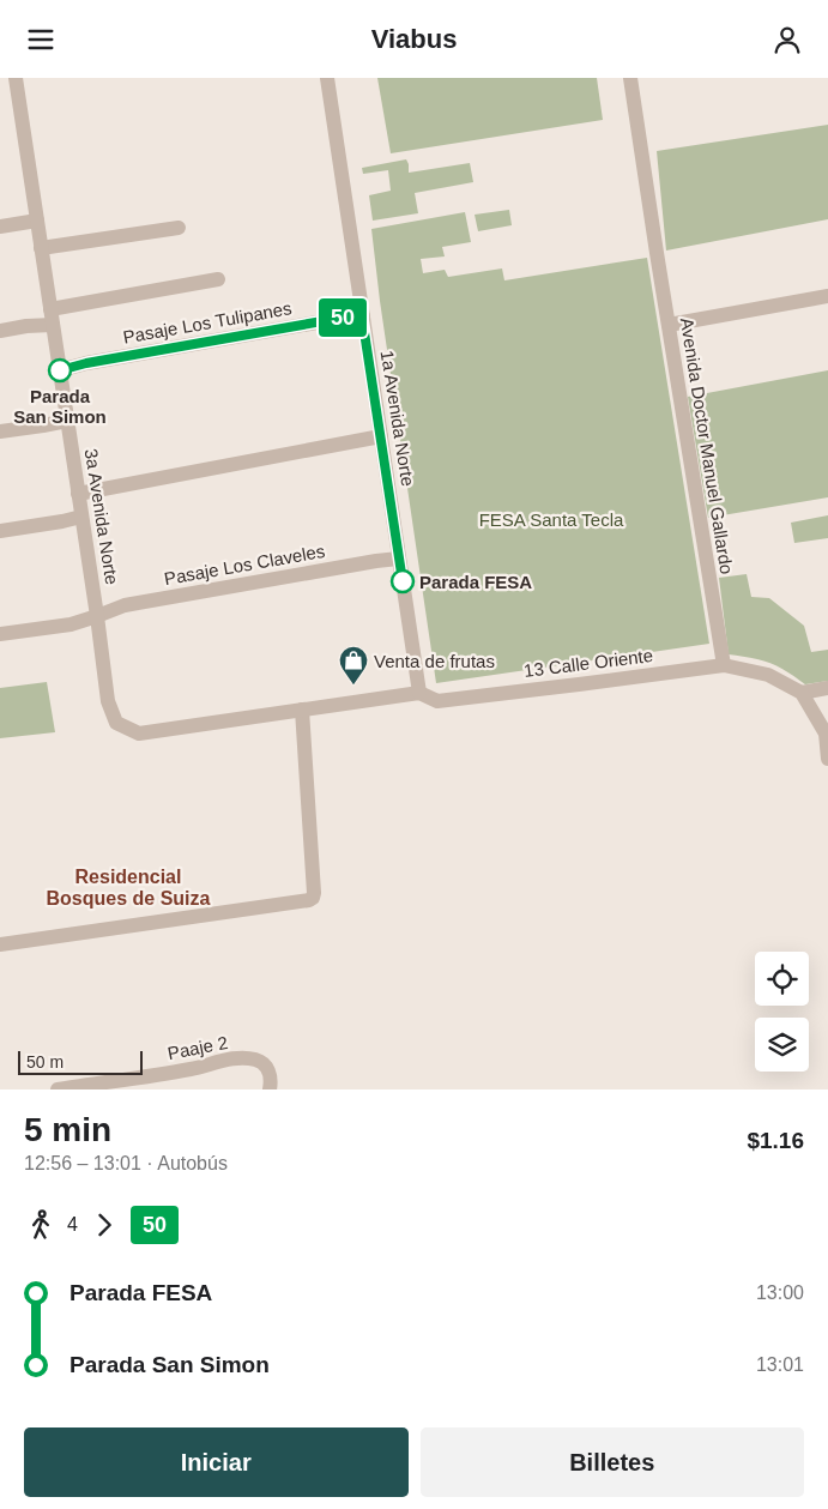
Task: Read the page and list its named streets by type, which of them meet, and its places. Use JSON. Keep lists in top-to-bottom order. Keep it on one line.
{"streets":{"street":["Pasaje Los Tulipanes","1a Avenida Norte","Avenida Doctor Manuel Gallardo","3a Avenida Norte","Pasaje Los Claveles","13 Calle Oriente","Paaje 2"]},"crossings":[["Pasaje Los Tulipanes","1a Avenida Norte"],["Pasaje Los Tulipanes","3a Avenida Norte"],["1a Avenida Norte","Pasaje Los Claveles"],["1a Avenida Norte","13 Calle Oriente"],["Avenida Doctor Manuel Gallardo","13 Calle Oriente"],["3a Avenida Norte","Pasaje Los Claveles"],["3a Avenida Norte","13 Calle Oriente"]],"districts":["Residencial Bosques de Suiza"],"parks":["FESA Santa Tecla"],"places":{"other":["Parada San Simon","Parada FESA"],"shop":["Venta de frutas"]},"lines":["bus line 50"],"scale_bar":"50 m","page":{"header":"Viabus","on_map":"50","scale":"50 m","heading":["5 min","12:56 – 13:01 · Autobús","$1.16"],"legs":["4","50"],"list":[{"name":"Parada FESA","value":"13:00"},{"name":"Parada San Simon","value":"13:01"}],"buttons":["Iniciar","Billetes"]}}
